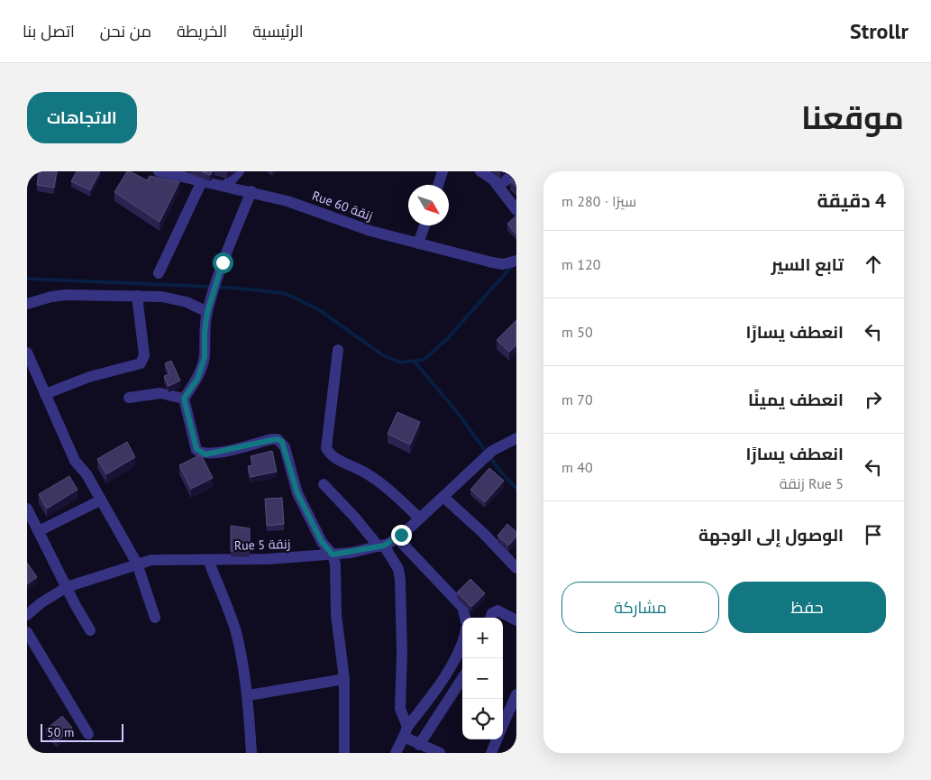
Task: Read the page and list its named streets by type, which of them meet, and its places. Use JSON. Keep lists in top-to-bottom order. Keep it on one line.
{"streets":{"street":["Rue 60 زنقة","Rue 5 زنقة"]},"scale_bar":"50 m","north":"bottom right","page":{"header":"Strollr","nav":["الرئيسية","الخريطة","من نحن","اتصل بنا"],"title":"موقعنا","buttons":["الاتجاهات",["حفظ","مشاركة"]],"heading":["4 دقيقة","سيرًا · 280 m"],"list":[["تابع السير","120 m"],["انعطف يسارًا","50 m"],["انعطف يمينًا","70 m"],["انعطف يسارًا","Rue 5 زنقة","40 m"],"الوصول إلى الوجهة"],"map_buttons":["+","−"],"scale":"50 m"}}
